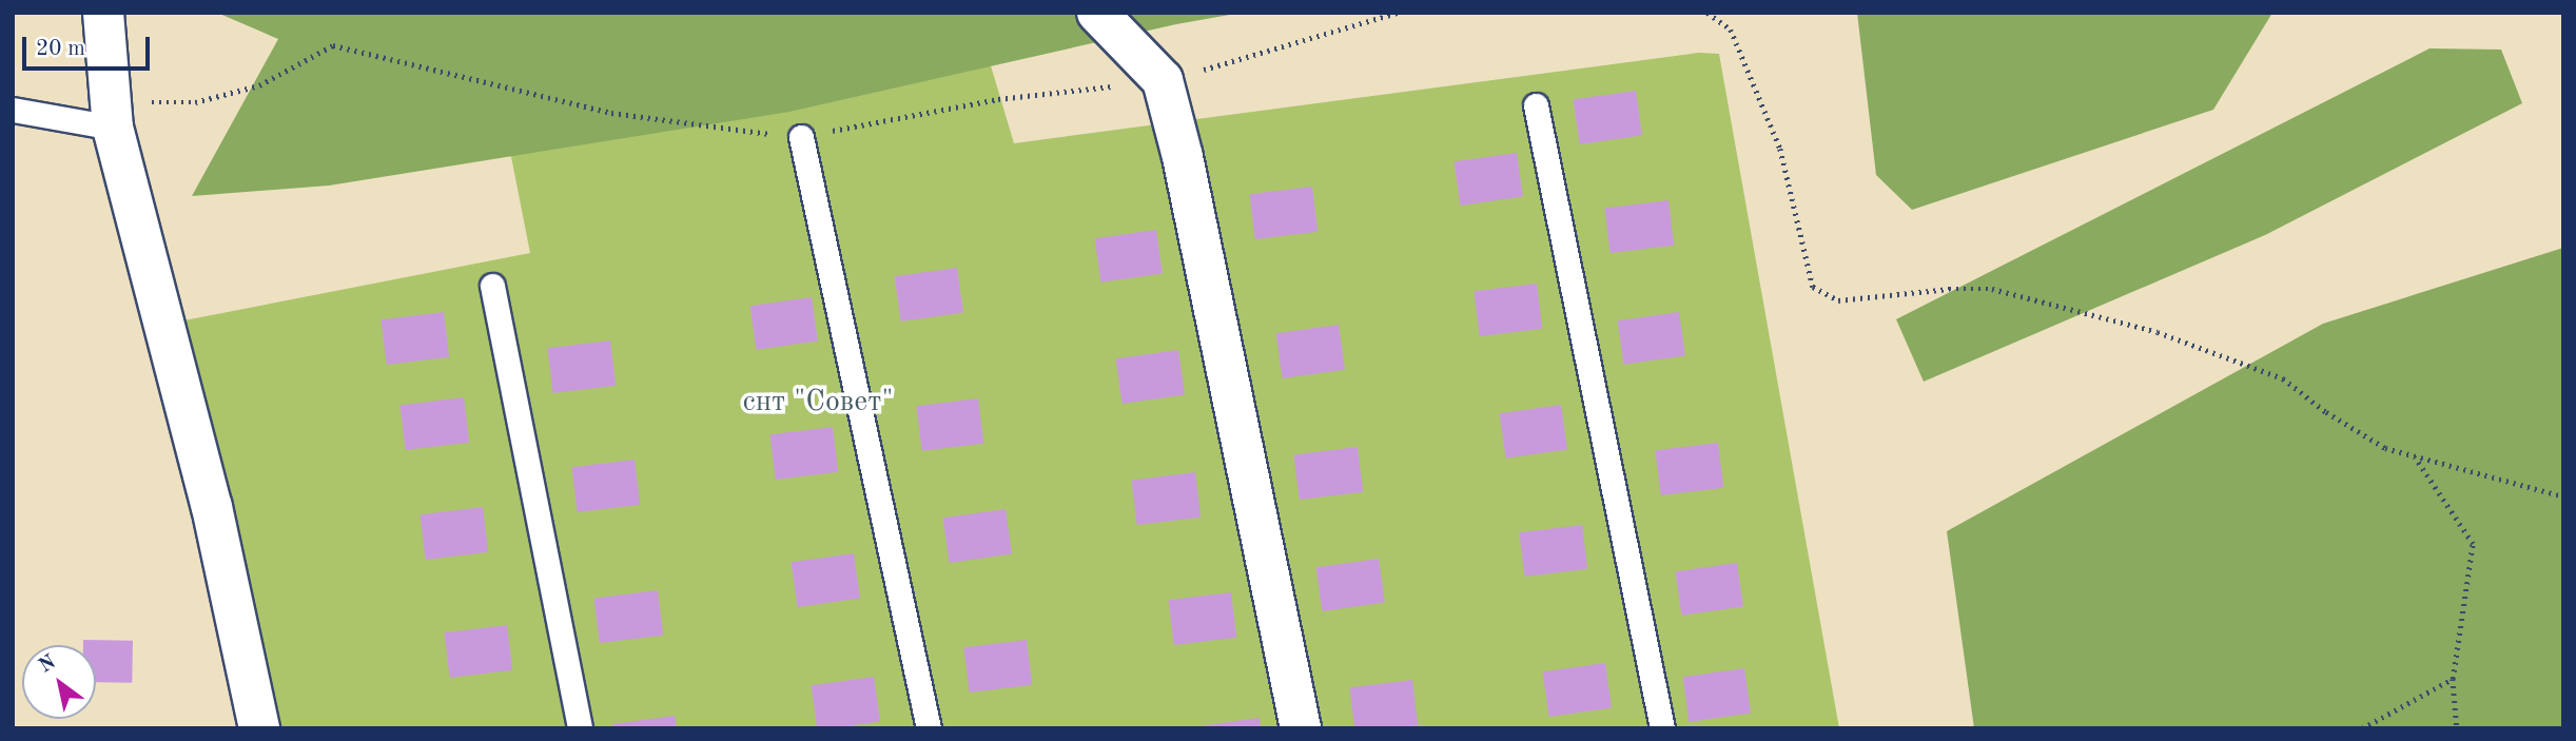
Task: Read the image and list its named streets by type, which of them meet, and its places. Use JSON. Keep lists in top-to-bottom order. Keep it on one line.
{"parks":["снт \"Совет\""],"scale_bar":"20 m","north":"top left"}
